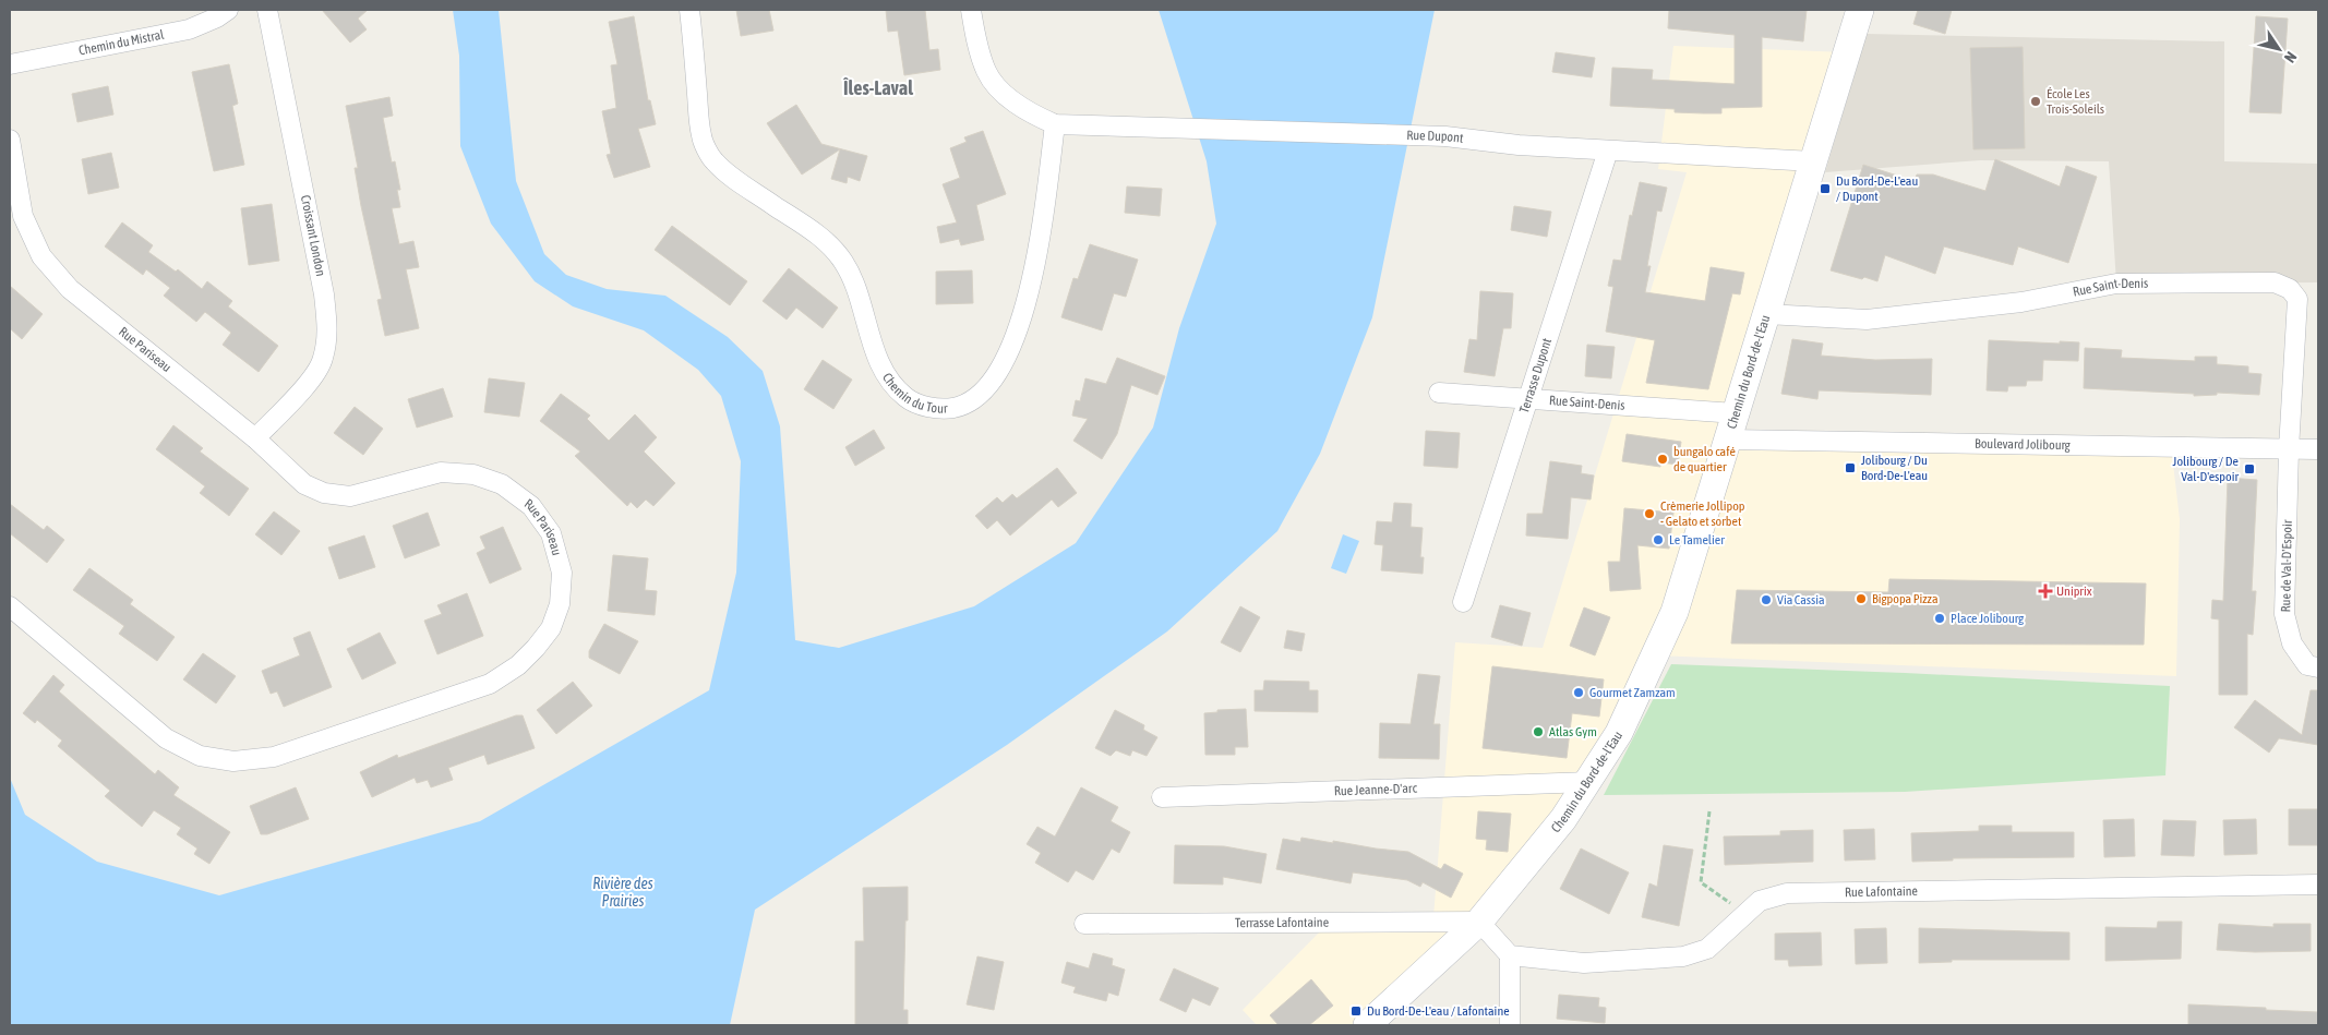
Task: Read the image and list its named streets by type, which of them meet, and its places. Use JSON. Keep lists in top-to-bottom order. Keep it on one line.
{"streets":{"street":["Chemin du Mistral","Rue Dupont","Croissant London","Rue Saint-Denis","Rue Pariseau","Chemin du Bord-de-l'Eau","Terrasse Dupont","Chemin du Tour","Boulevard Jolibourg","Rue de Val-D'Espoir","Rue Jeanne-D'arc","Rue Lafontaine","Terrasse Lafontaine"]},"crossings":[["Rue Dupont","Chemin du Bord-de-l'Eau"],["Rue Dupont","Terrasse Dupont"],["Rue Dupont","Chemin du Tour"],["Croissant London","Rue Pariseau"],["Rue Saint-Denis","Chemin du Bord-de-l'Eau"],["Rue Saint-Denis","Terrasse Dupont"],["Rue Saint-Denis","Boulevard Jolibourg"],["Rue Saint-Denis","Rue de Val-D'Espoir"],["Chemin du Bord-de-l'Eau","Boulevard Jolibourg"],["Chemin du Bord-de-l'Eau","Rue Jeanne-D'arc"],["Chemin du Bord-de-l'Eau","Terrasse Lafontaine"],["Boulevard Jolibourg","Rue de Val-D'Espoir"]],"districts":["Îles-Laval"],"water":["Rivière des Prairies"],"places":{"other":["École Les Trois-Soleils","bungalo café de quartier","Crèmerie Jollipop - Gelato et sorbet","Le Tamelier","Bigpopa Pizza","Via Cassia","Place Jolibourg","Gourmet Zamzam","Atlas Gym"],"transit":["Du Bord-De-L'eau / Dupont","Jolibourg / Du Bord-De-L'eau","Jolibourg / De Val-D'espoir","Du Bord-De-L'eau / Lafontaine"],"health":["Uniprix"]},"north":"bottom right"}
